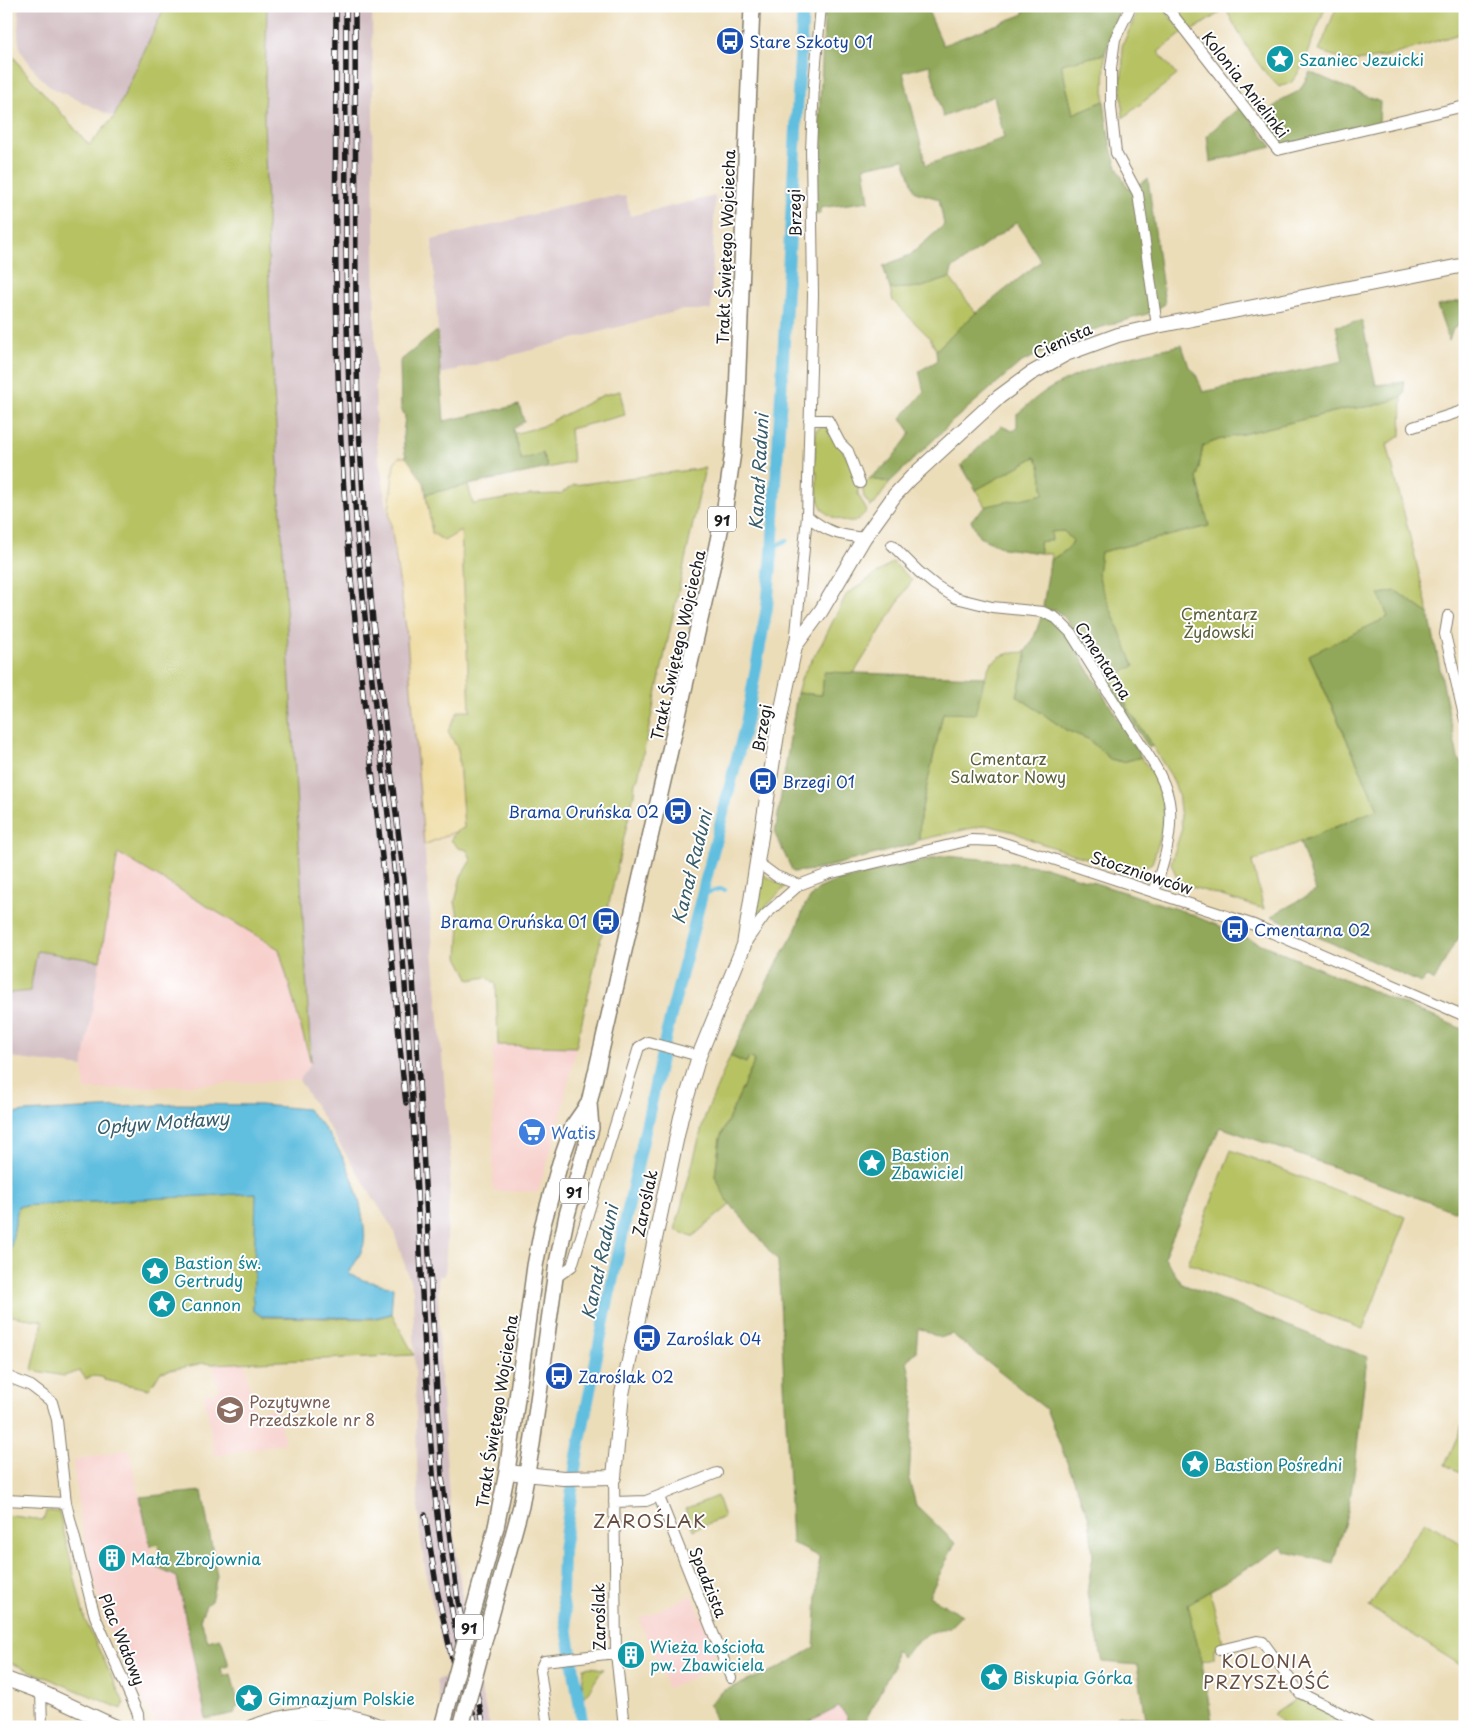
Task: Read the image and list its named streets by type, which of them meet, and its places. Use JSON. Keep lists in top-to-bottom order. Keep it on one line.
{"streets":{"main road":["Trakt Świętego Wojciecha","91"],"street":["Kolonia Anielinki","Brzegi","Cienista","Cmentarna","Stoczniowców","Zaroślak","Spadzista","Plac Wałowy"]},"crossings":[["Brzegi","Cienista"],["Brzegi","Stoczniowców"],["Brzegi","Zaroślak"],["Cmentarna","Stoczniowców"],["Stoczniowców","Zaroślak"]],"districts":["ZAROŚLAK","KOLONIA PRZYSZŁOŚĆ"],"water":["Kanał Raduni","Opływ Motławy"],"parks":["Cmentarz Żydowski","Cmentarz Salwator Nowy"],"places":{"bus stop":["Stare Szkoty 01","Brzegi 01","Brama Oruńska 02","Brama Oruńska 01","Cmentarna 02","Zaroślak 04","Zaroślak 02"],"place":["Szaniec Jezuicki","Bastion Zbawiciel","Bastion św. Gertrudy","Cannon","Bastion Pośredni","Biskupia Górka","Gimnazjum Polskie"],"supermarket":["Watis"],"school or university":["Pozytywne Przedszkole nr 8"],"building":["Mała Zbrojownia","Wieża kościoła pw. Zbawiciela"]}}
